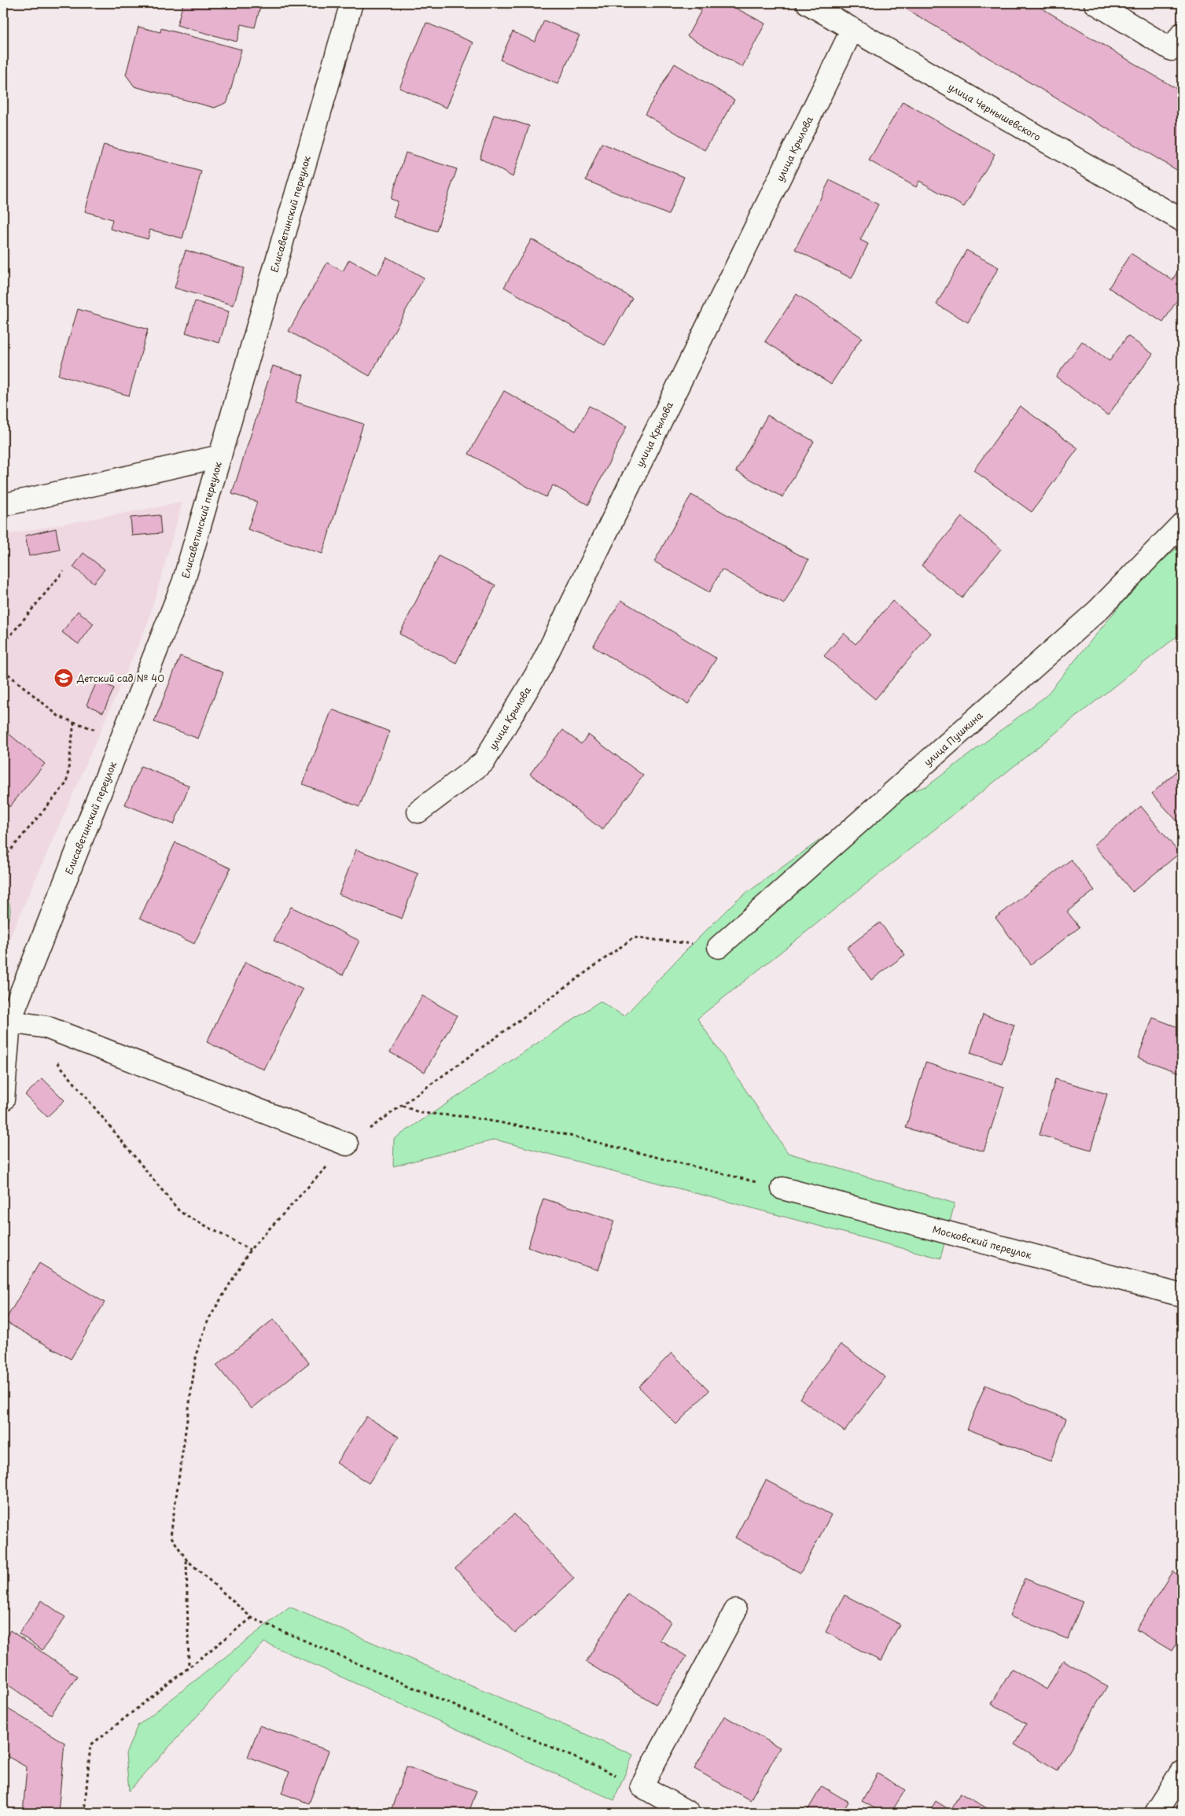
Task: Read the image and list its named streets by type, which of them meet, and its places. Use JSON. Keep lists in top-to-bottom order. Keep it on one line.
{"streets":{"street":["улица Чернышевского","улица Крылова","Елисаветинский переулок","улица Пушкина","Московский переулок"]},"crossings":[["улица Чернышевского","улица Крылова"]],"places":{"school or university":["Детский сад № 40"]}}
